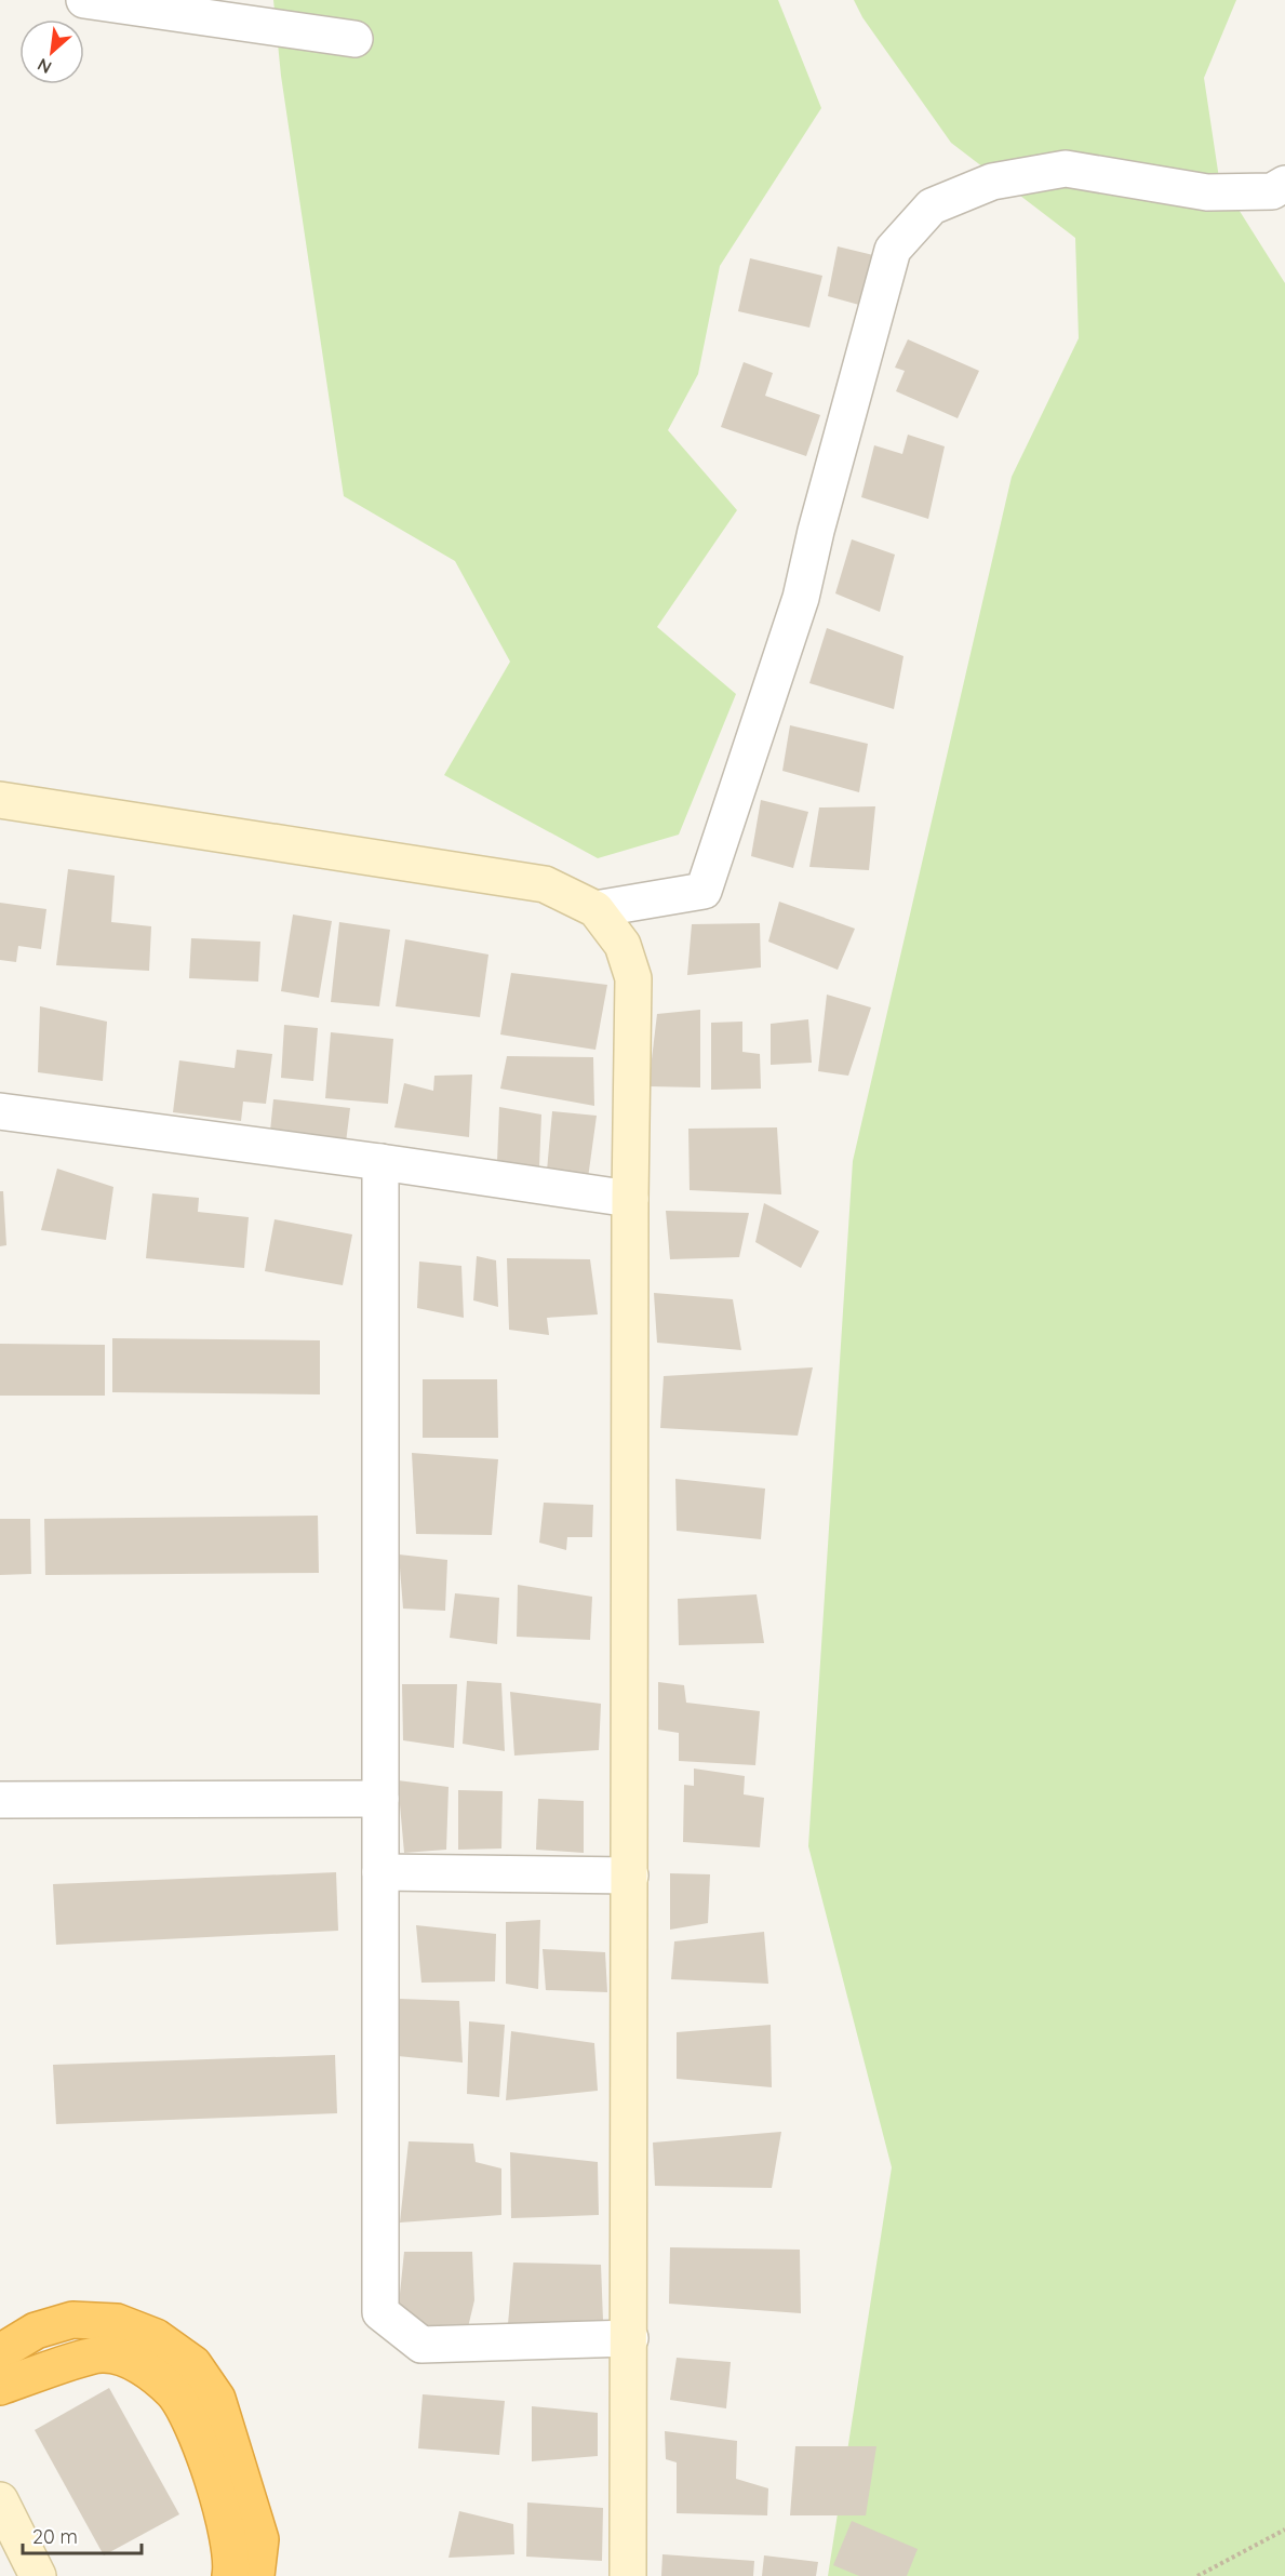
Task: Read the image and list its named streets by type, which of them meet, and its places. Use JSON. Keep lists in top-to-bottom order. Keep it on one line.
{"scale_bar":"20 m","north":"bottom left"}
